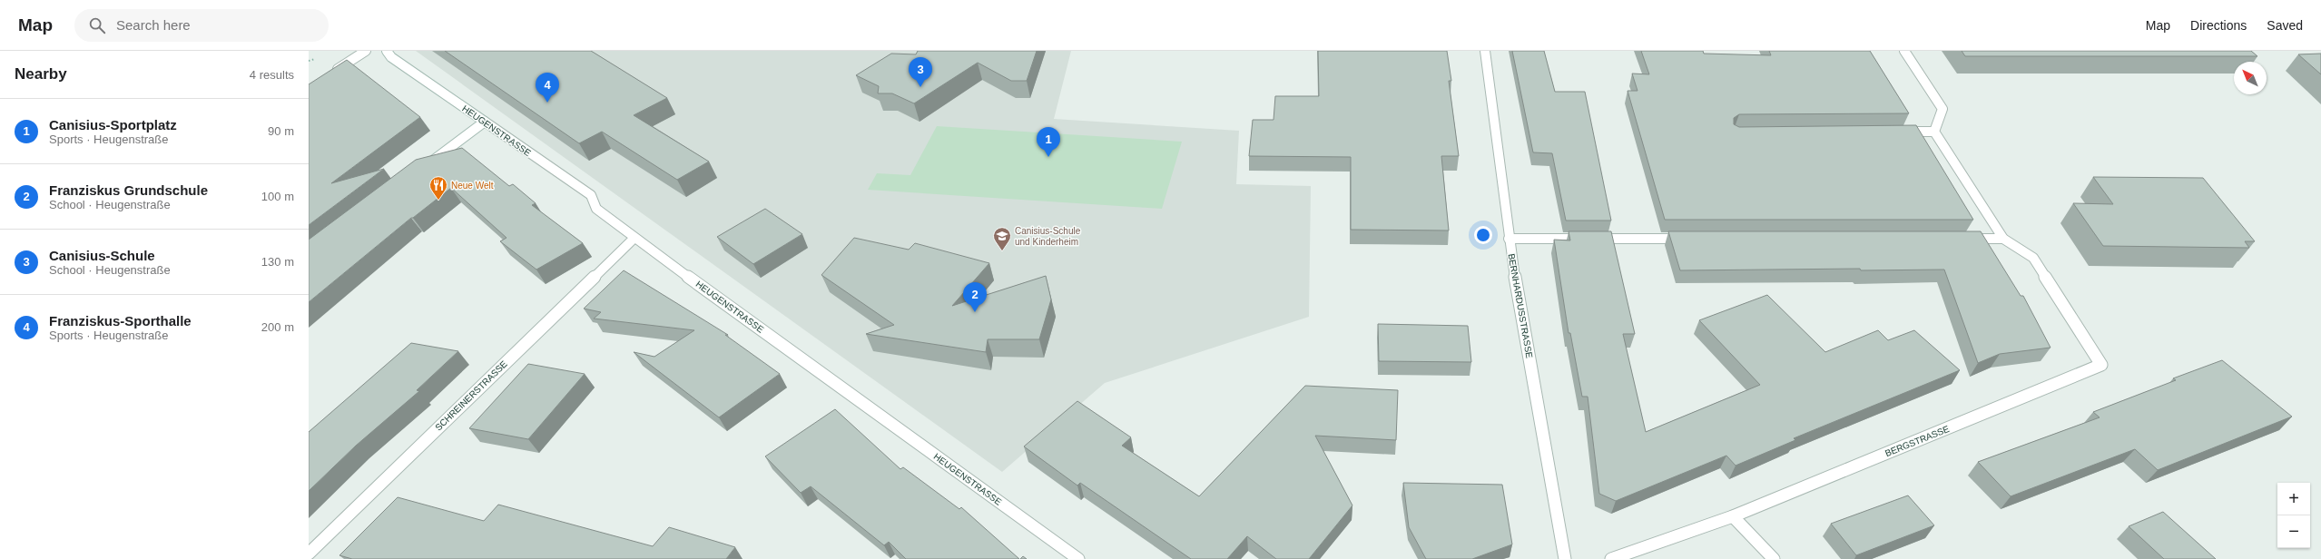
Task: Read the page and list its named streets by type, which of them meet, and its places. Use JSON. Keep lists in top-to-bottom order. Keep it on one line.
{"streets":{"street":["HEUGENSTRASSE","BERNHARDUSSTRASSE","SCHREINERSTRASSE","BERGSTRASSE"]},"crossings":[["HEUGENSTRASSE","SCHREINERSTRASSE"]],"places":{"restaurant":["Neue Welt"],"school or university":["Canisius-Schule und Kinderheim"]},"north":"top left","page":{"header":"Map","search":"Search here","nav":["Map","Directions","Saved"],"heading":["Nearby","4 results"],"pins":["3","4","1","2"],"list":[{"mark":"1","name":"Canisius-Sportplatz","note":"Sports · Heugenstraße","value":"90 m"},{"mark":"2","name":"Franziskus Grundschule","note":"School · Heugenstraße","value":"100 m"},{"mark":"3","name":"Canisius-Schule","note":"School · Heugenstraße","value":"130 m"},{"mark":"4","name":"Franziskus-Sporthalle","note":"Sports · Heugenstraße","value":"200 m"}],"map_buttons":["+","−"]}}
